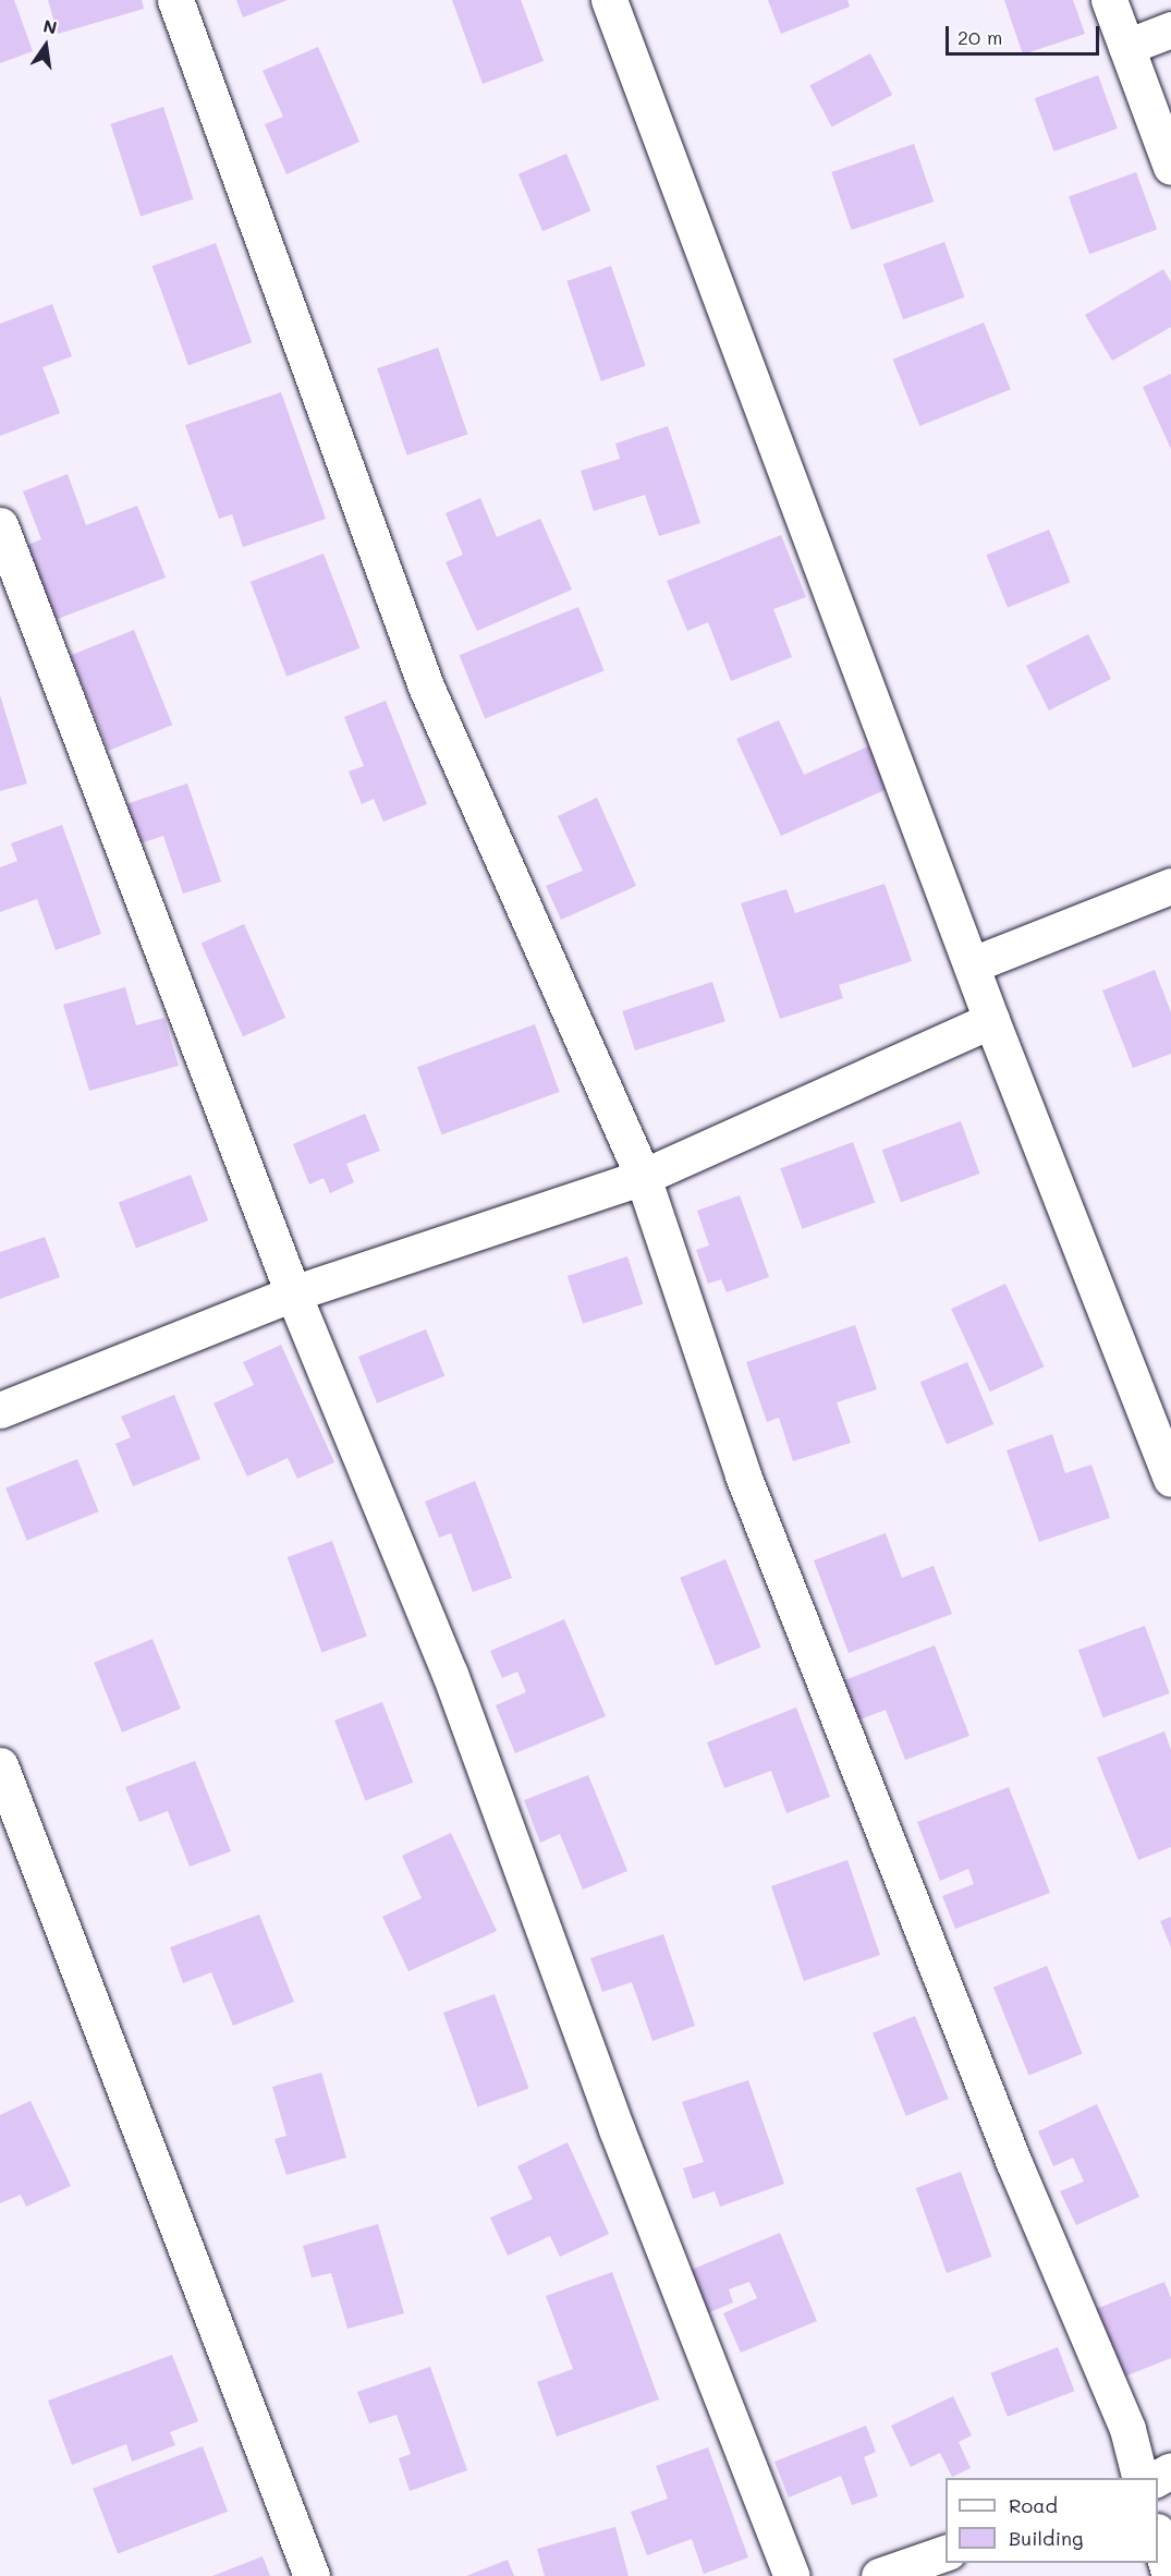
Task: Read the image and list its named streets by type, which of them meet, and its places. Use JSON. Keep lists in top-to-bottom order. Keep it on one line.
{"legend":["Road","Building"],"scale_bar":"20 m","north":"top"}
